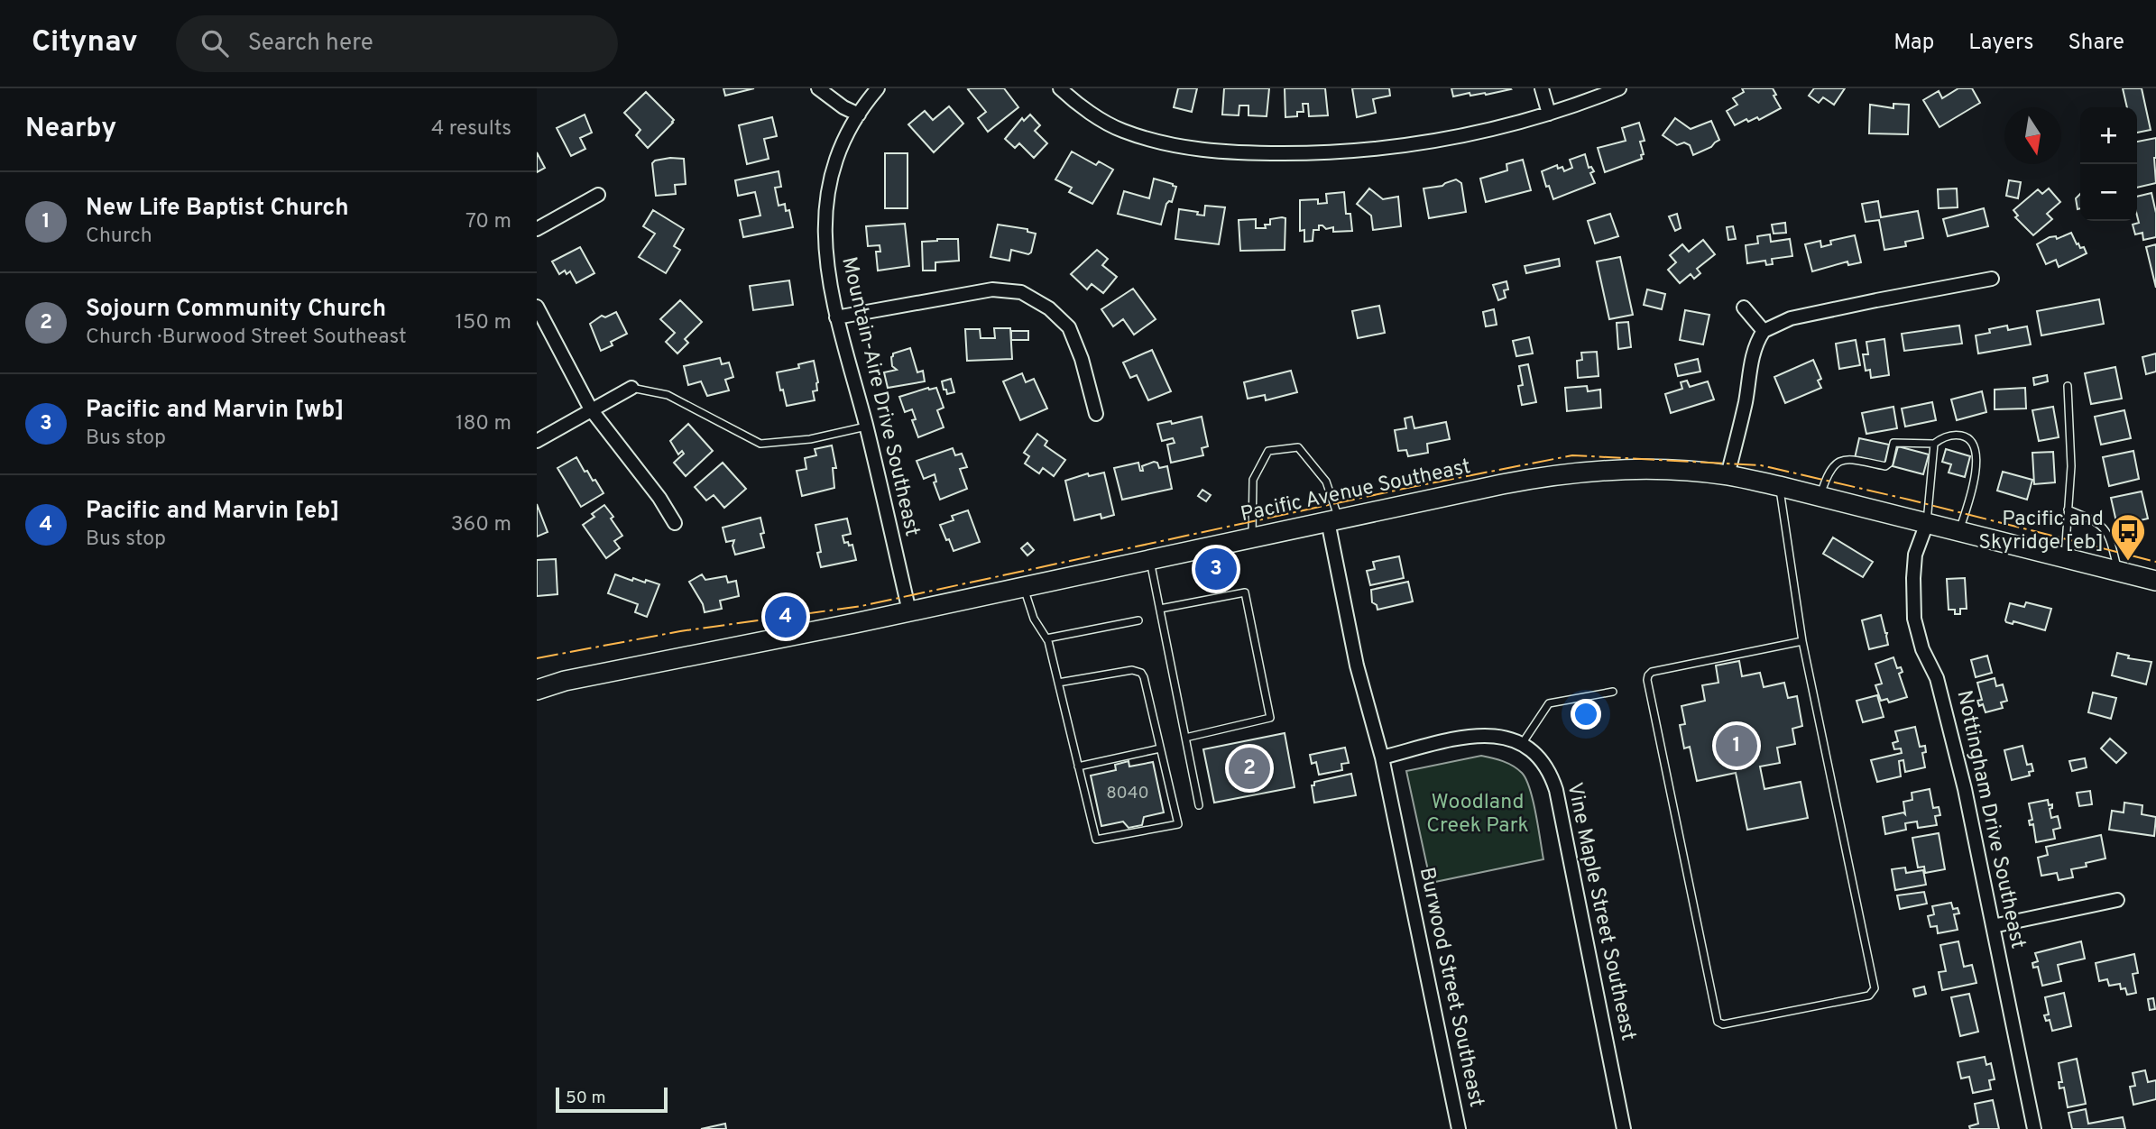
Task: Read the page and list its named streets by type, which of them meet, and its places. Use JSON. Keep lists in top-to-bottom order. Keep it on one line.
{"streets":{"main road":["Pacific Avenue Southeast"],"street":["Mountain-Aire Drive Southeast","Nottingham Drive Southeast","Vine Maple Street Southeast","Burwood Street Southeast"]},"crossings":[["Mountain-Aire Drive Southeast","Pacific Avenue Southeast"],["Pacific Avenue Southeast","Nottingham Drive Southeast"],["Pacific Avenue Southeast","Burwood Street Southeast"],["Vine Maple Street Southeast","Burwood Street Southeast"]],"parks":["Woodland Creek Park"],"places":{"bus stop":["Pacific and Skyridge [eb]"]},"house_numbers":["8040"],"scale_bar":"50 m","north":"bottom","page":{"header":"Citynav","search":"Search here","nav":["Map","Layers","Share"],"heading":["Nearby","4 results"],"map_buttons":["+","−"],"list":[{"mark":"1","name":"New Life Baptist Church","note":"Church","value":"70 m"},{"mark":"2","name":"Sojourn Community Church","note":"Church · Burwood Street Southeast","value":"150 m"},{"mark":"3","name":"Pacific and Marvin [wb]","note":"Bus stop","value":"180 m"},{"mark":"4","name":"Pacific and Marvin [eb]","note":"Bus stop","value":"360 m"}],"pins":["3","4","1","2"],"scale":"50 m"}}
